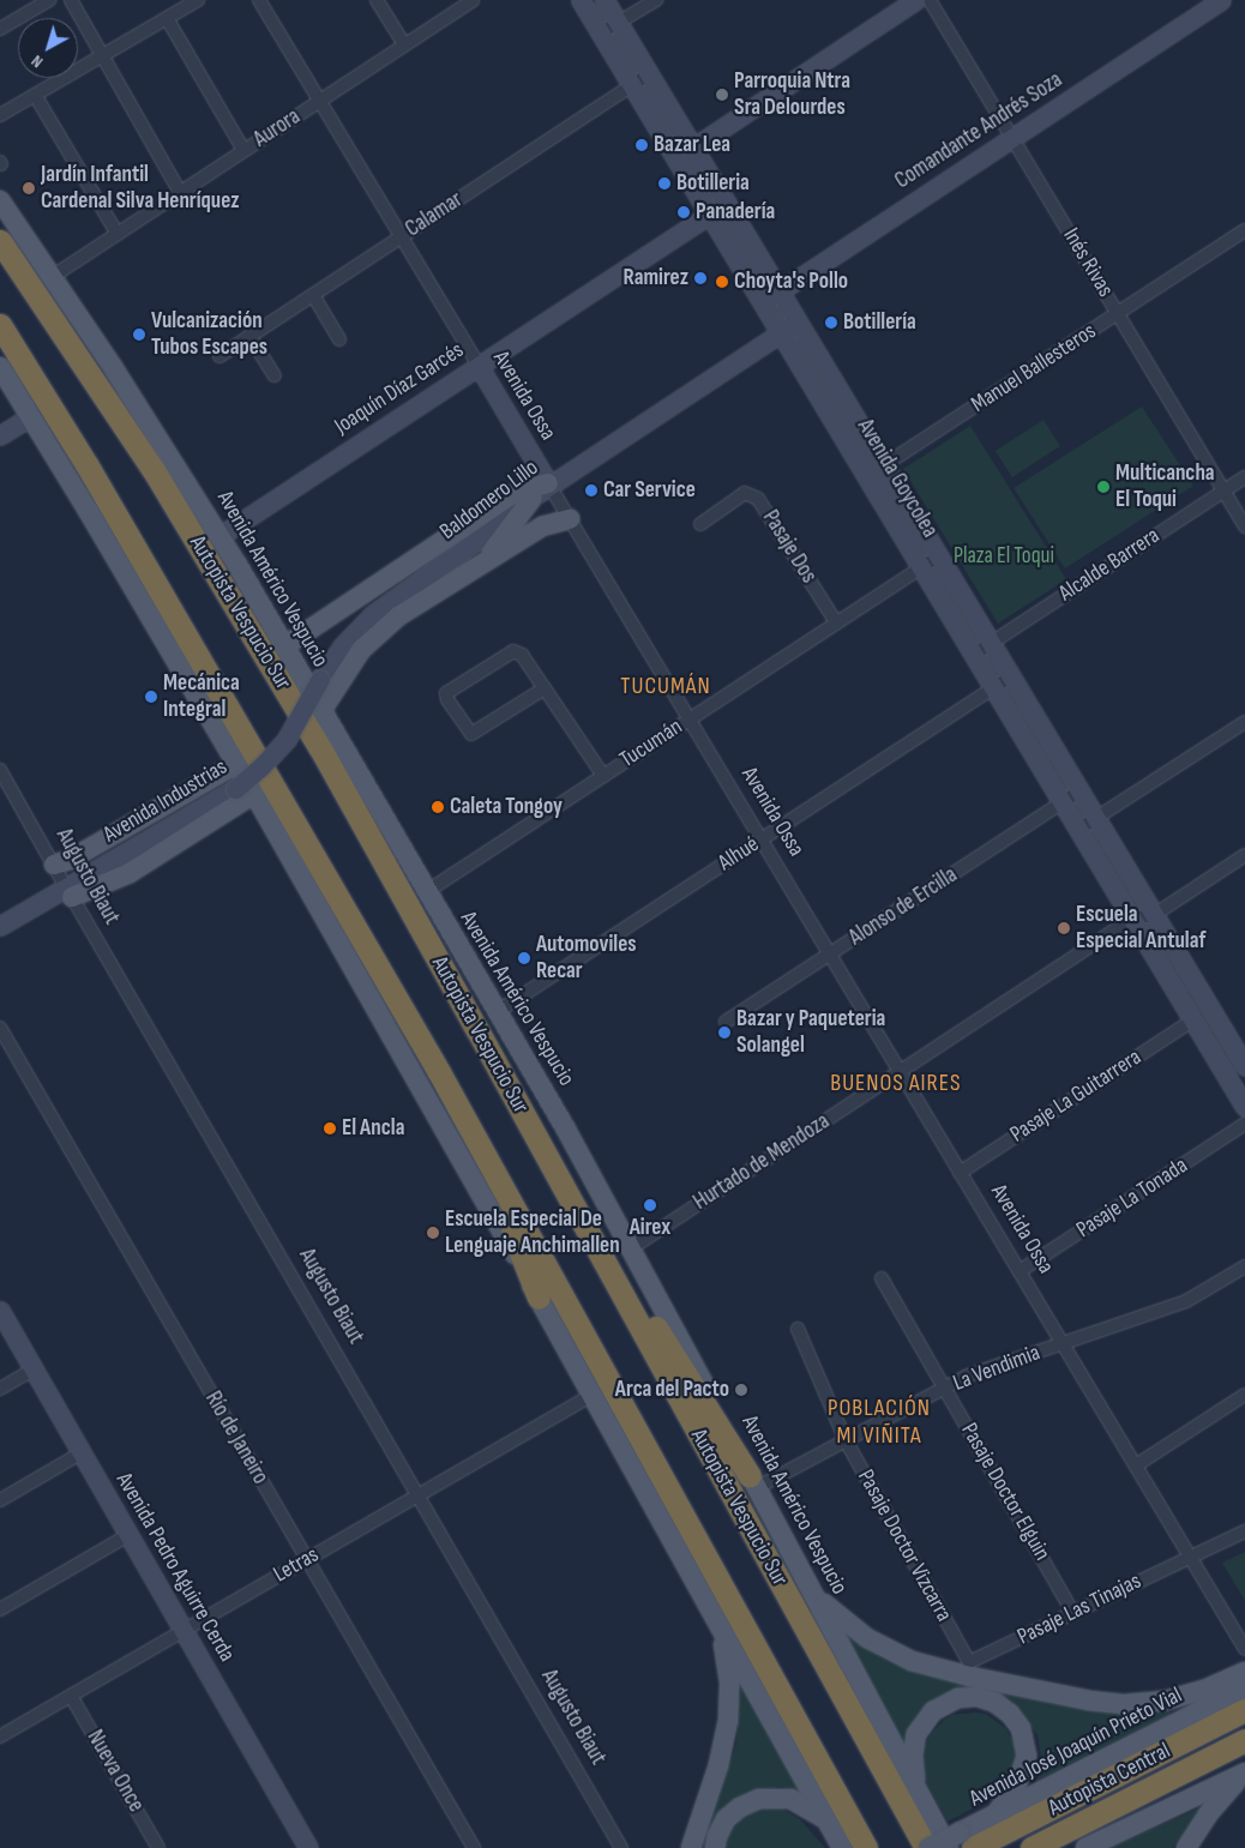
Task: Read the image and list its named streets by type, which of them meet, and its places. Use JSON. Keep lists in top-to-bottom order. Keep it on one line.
{"streets":{"highway":["Autopista Vespucio Sur","Autopista Central"],"main road":["Avenida Américo Vespucio","Avenida José Joaquín Prieto Vial"],"street":["Aurora","Comandante Andrés Soza","Calamar","Inés Rivas","Manuel Ballesteros","Joaquín Díaz Garcés","Avenida Ossa","Avenida Goycolea","Baldomero Lillo","Pasaje Dos","Alcalde Barrera","Tucumán","Avenida Industrias","Alhué","Augusto Biaut","Alonso de Ercilla","Pasaje La Guitarrera","Hurtado de Mendoza","Pasaje La Tonada","La Vendimia","Río de Janeiro","Pasaje Doctor Elguin","Pasaje Doctor Vizcarra","Letras","Avenida Pedro Aguirre Cerda","Pasaje Las Tinajas","Nueva Once"]},"crossings":[["Aurora","Avenida Ossa"],["Aurora","Avenida Américo Vespucio"],["Comandante Andrés Soza","Inés Rivas"],["Comandante Andrés Soza","Avenida Goycolea"],["Calamar","Avenida Ossa"],["Calamar","Avenida Goycolea"],["Inés Rivas","Manuel Ballesteros"],["Inés Rivas","Alcalde Barrera"],["Manuel Ballesteros","Avenida Goycolea"],["Joaquín Díaz Garcés","Avenida Ossa"],["Joaquín Díaz Garcés","Avenida Goycolea"],["Joaquín Díaz Garcés","Avenida Américo Vespucio"],["Avenida Ossa","Baldomero Lillo"],["Avenida Ossa","Tucumán"],["Avenida Ossa","Alhué"],["Avenida Ossa","Alonso de Ercilla"],["Avenida Ossa","Pasaje La Guitarrera"],["Avenida Ossa","Hurtado de Mendoza"],["Avenida Ossa","Pasaje La Tonada"],["Avenida Ossa","La Vendimia"],["Avenida Ossa","Pasaje Las Tinajas"],["Avenida Goycolea","Baldomero Lillo"],["Avenida Goycolea","Alcalde Barrera"],["Avenida Goycolea","Tucumán"],["Avenida Goycolea","Alhué"],["Avenida Goycolea","Alonso de Ercilla"],["Avenida Goycolea","Pasaje La Guitarrera"],["Avenida Goycolea","Hurtado de Mendoza"],["Baldomero Lillo","Avenida Industrias"],["Pasaje Dos","Tucumán"],["Avenida Américo Vespucio","Tucumán"],["Avenida Américo Vespucio","Alhué"],["Avenida Américo Vespucio","Hurtado de Mendoza"],["Avenida Américo Vespucio","La Vendimia"],["Avenida Américo Vespucio","Avenida José Joaquín Prieto Vial"],["Avenida Américo Vespucio","Autopista Central"],["Autopista Vespucio Sur","Avenida José Joaquín Prieto Vial"],["Augusto Biaut","Letras"],["La Vendimia","Pasaje Doctor Elguin"],["La Vendimia","Pasaje Doctor Vizcarra"],["Río de Janeiro","Letras"],["Pasaje Doctor Elguin","Pasaje Las Tinajas"],["Pasaje Doctor Vizcarra","Pasaje Las Tinajas"],["Letras","Avenida Pedro Aguirre Cerda"],["Letras","Nueva Once"],["Avenida José Joaquín Prieto Vial","Autopista Central"]],"districts":["TUCUMÁN","BUENOS AIRES","POBLACIÓN MI VIÑITA"],"parks":["Plaza El Toqui"],"places":["Parroquia Ntra Sra Delourdes","Bazar Lea","Botilleria","Jardín Infantil Cardenal Silva Henríquez","Panadería","Ramirez","Choyta's Pollo","Botillería","Vulcanización Tubos Escapes","Multicancha El Toqui","Car Service","Mecánica Integral","Caleta Tongoy","Escuela Especial Antulaf","Automoviles Recar","Bazar y Paqueteria Solangel","El Ancla","Airex","Escuela Especial De Lenguaje Anchimallen","Arca del Pacto"],"north":"bottom left"}
